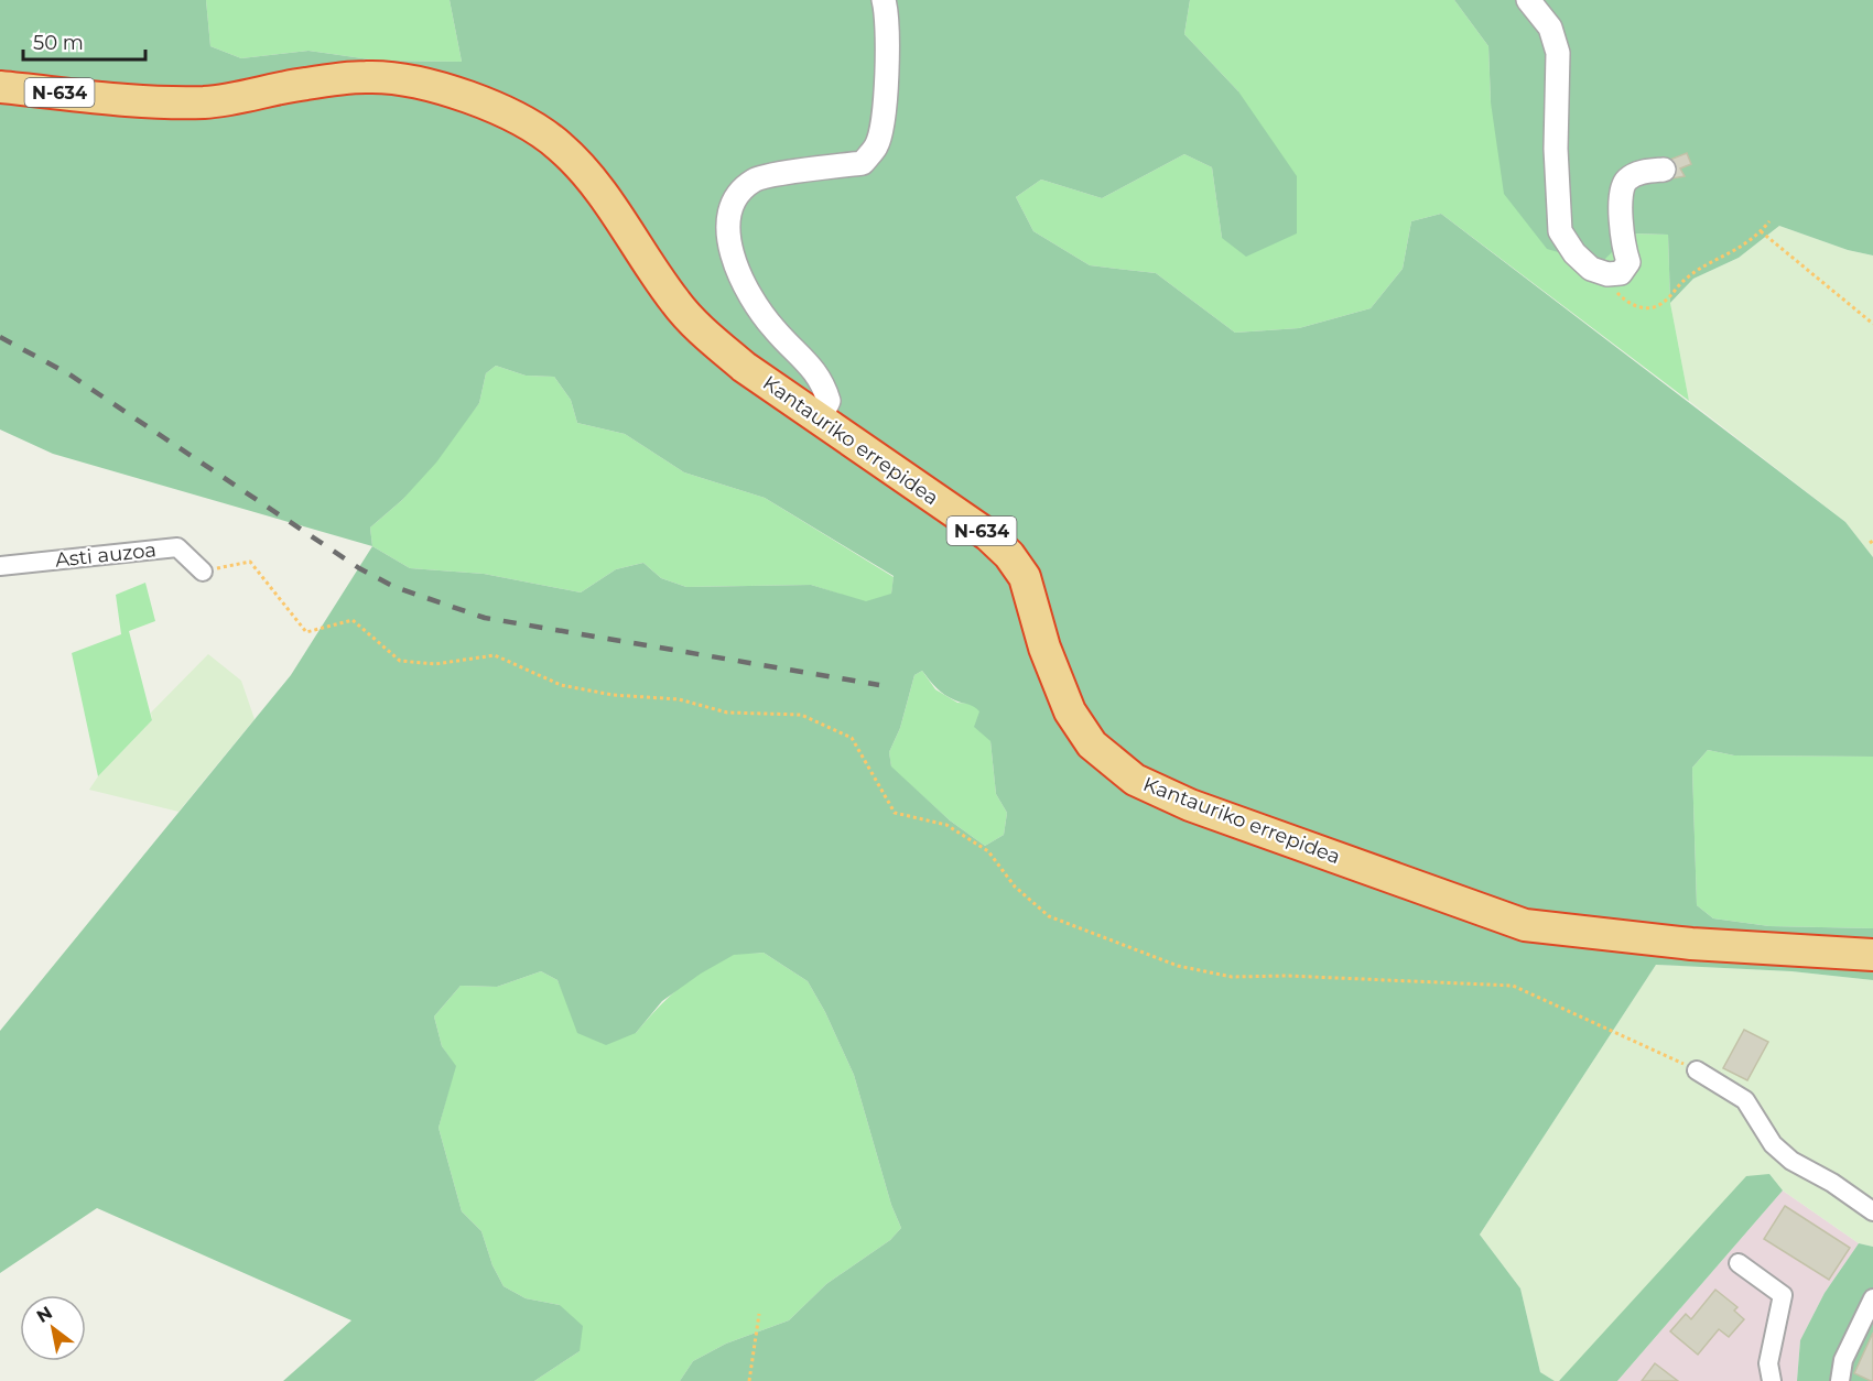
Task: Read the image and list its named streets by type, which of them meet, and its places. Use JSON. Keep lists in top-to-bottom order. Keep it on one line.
{"streets":{"highway":["N-634","Kantauriko errepidea"],"street":["Asti auzoa"]},"crossings":[["N-634","Kantauriko errepidea"]],"scale_bar":"50 m","north":"top left"}
